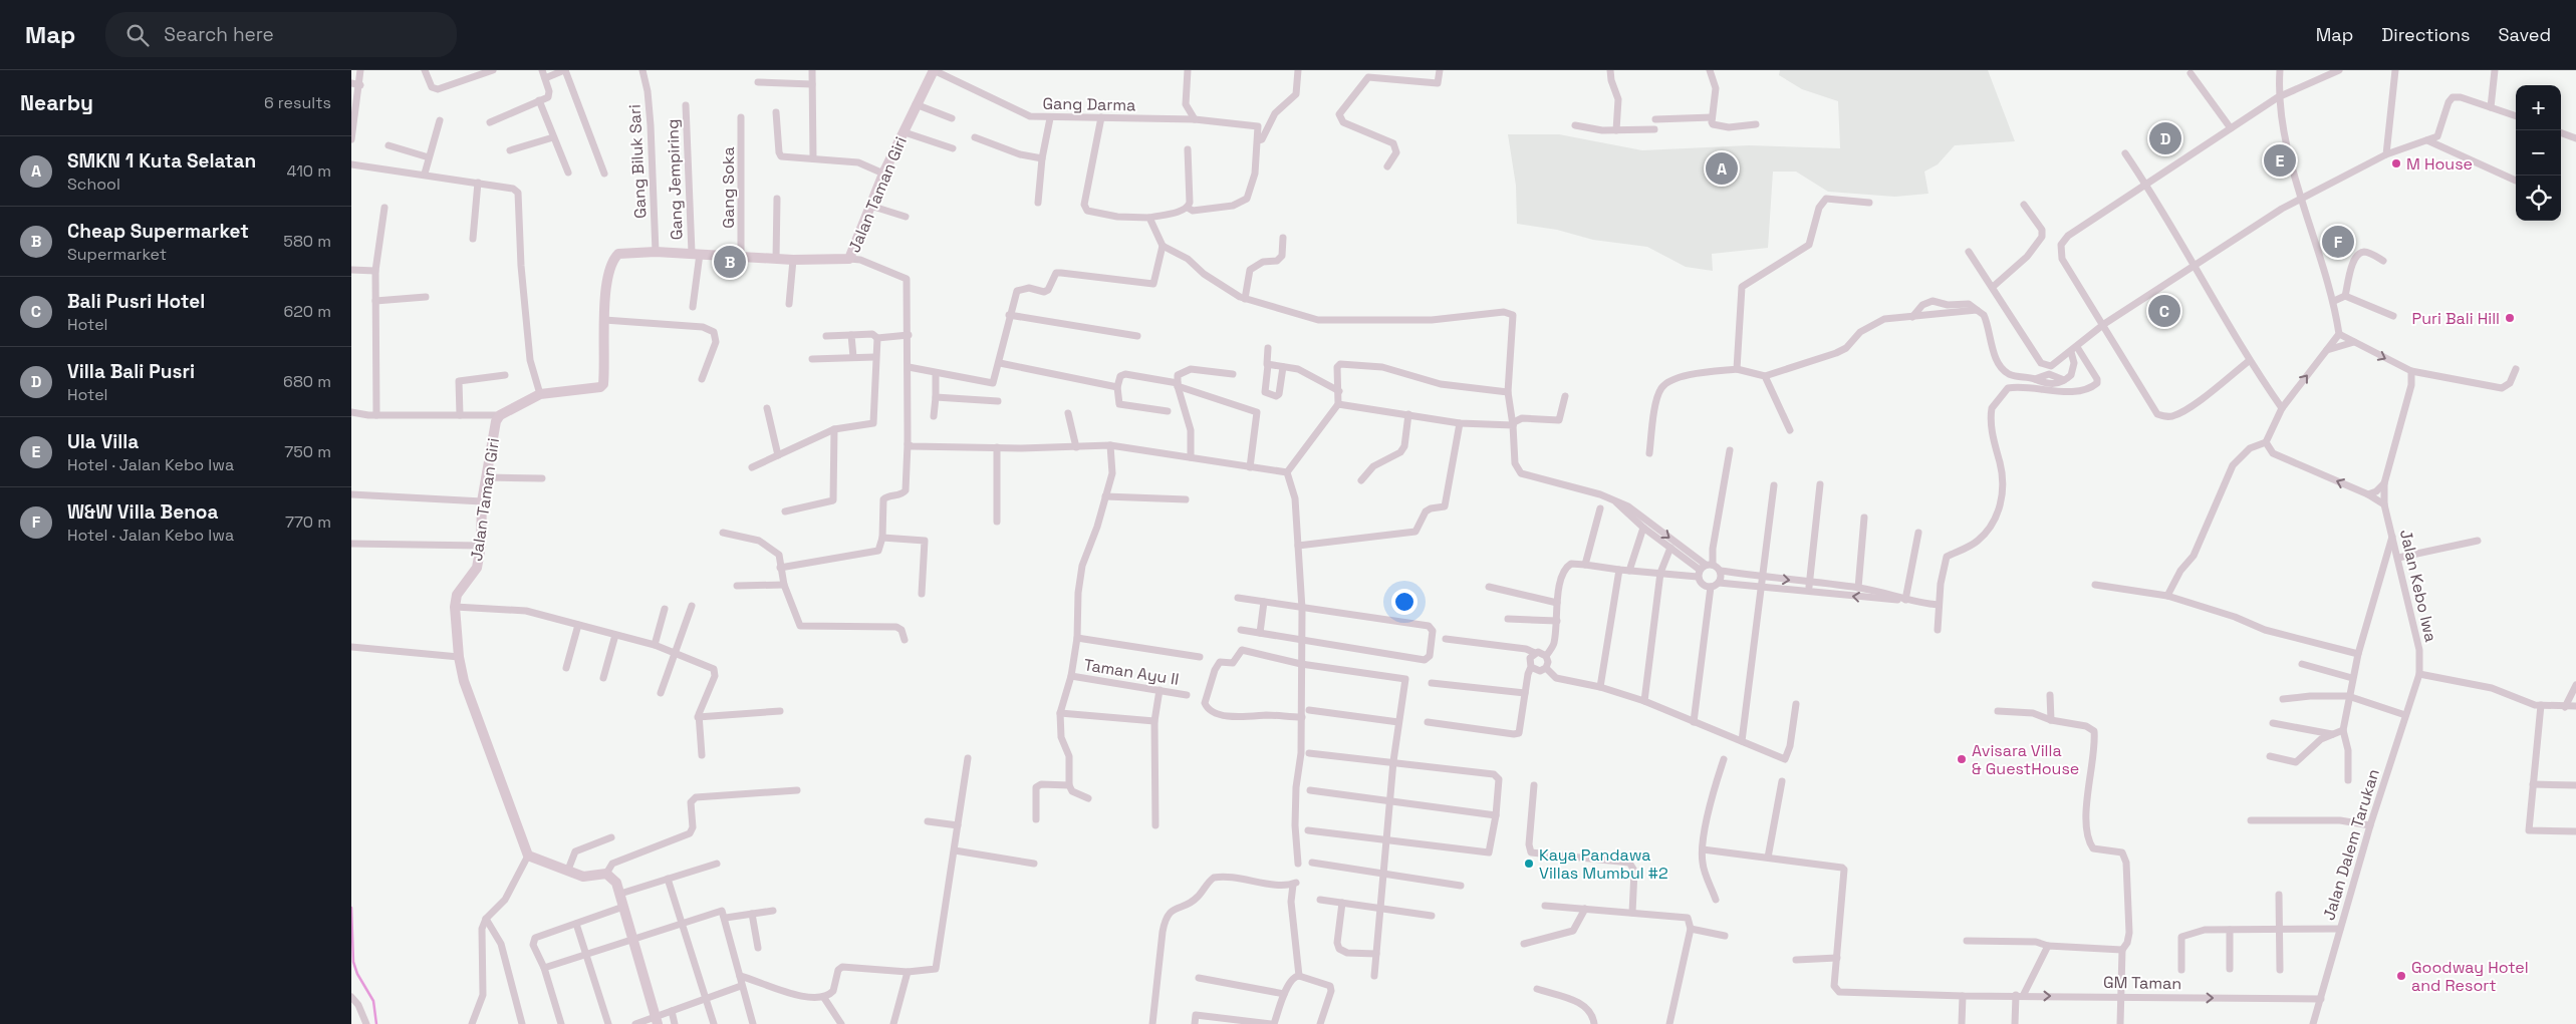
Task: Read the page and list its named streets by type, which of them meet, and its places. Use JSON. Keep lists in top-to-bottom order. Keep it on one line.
{"streets":{"street":["Gang Darma","Gang Biluk Sari","Gang Jempiring","Gang Soka","Jalan Taman Giri","Jalan Kebo Iwa","Taman Ayu II","Jalan Dalem Tarukan","GM Taman"]},"crossings":[["Gang Darma","Jalan Taman Giri"],["Gang Biluk Sari","Jalan Taman Giri"],["Gang Jempiring","Jalan Taman Giri"],["Gang Soka","Jalan Taman Giri"],["Jalan Kebo Iwa","Jalan Dalem Tarukan"],["Jalan Dalem Tarukan","GM Taman"]],"places":["M House","Puri Bali Hill","Avisara Villa & GuestHouse","Kaya Pandawa Villas Mumbul #2","Goodway Hotel and Resort"],"page":{"header":"Map","search":"Search here","nav":["Map","Directions","Saved"],"heading":["Nearby","6 results"],"map_buttons":["+","−"],"pins":["D","E","A","F","B","C"],"list":[{"mark":"A","name":"SMKN 1 Kuta Selatan","note":"School","value":"410 m"},{"mark":"B","name":"Cheap Supermarket","note":"Supermarket","value":"580 m"},{"mark":"C","name":"Bali Pusri Hotel","note":"Hotel","value":"620 m"},{"mark":"D","name":"Villa Bali Pusri","note":"Hotel","value":"680 m"},{"mark":"E","name":"Ula Villa","note":"Hotel · Jalan Kebo Iwa","value":"750 m"},{"mark":"F","name":"W&W Villa Benoa","note":"Hotel · Jalan Kebo Iwa","value":"770 m"}]}}
